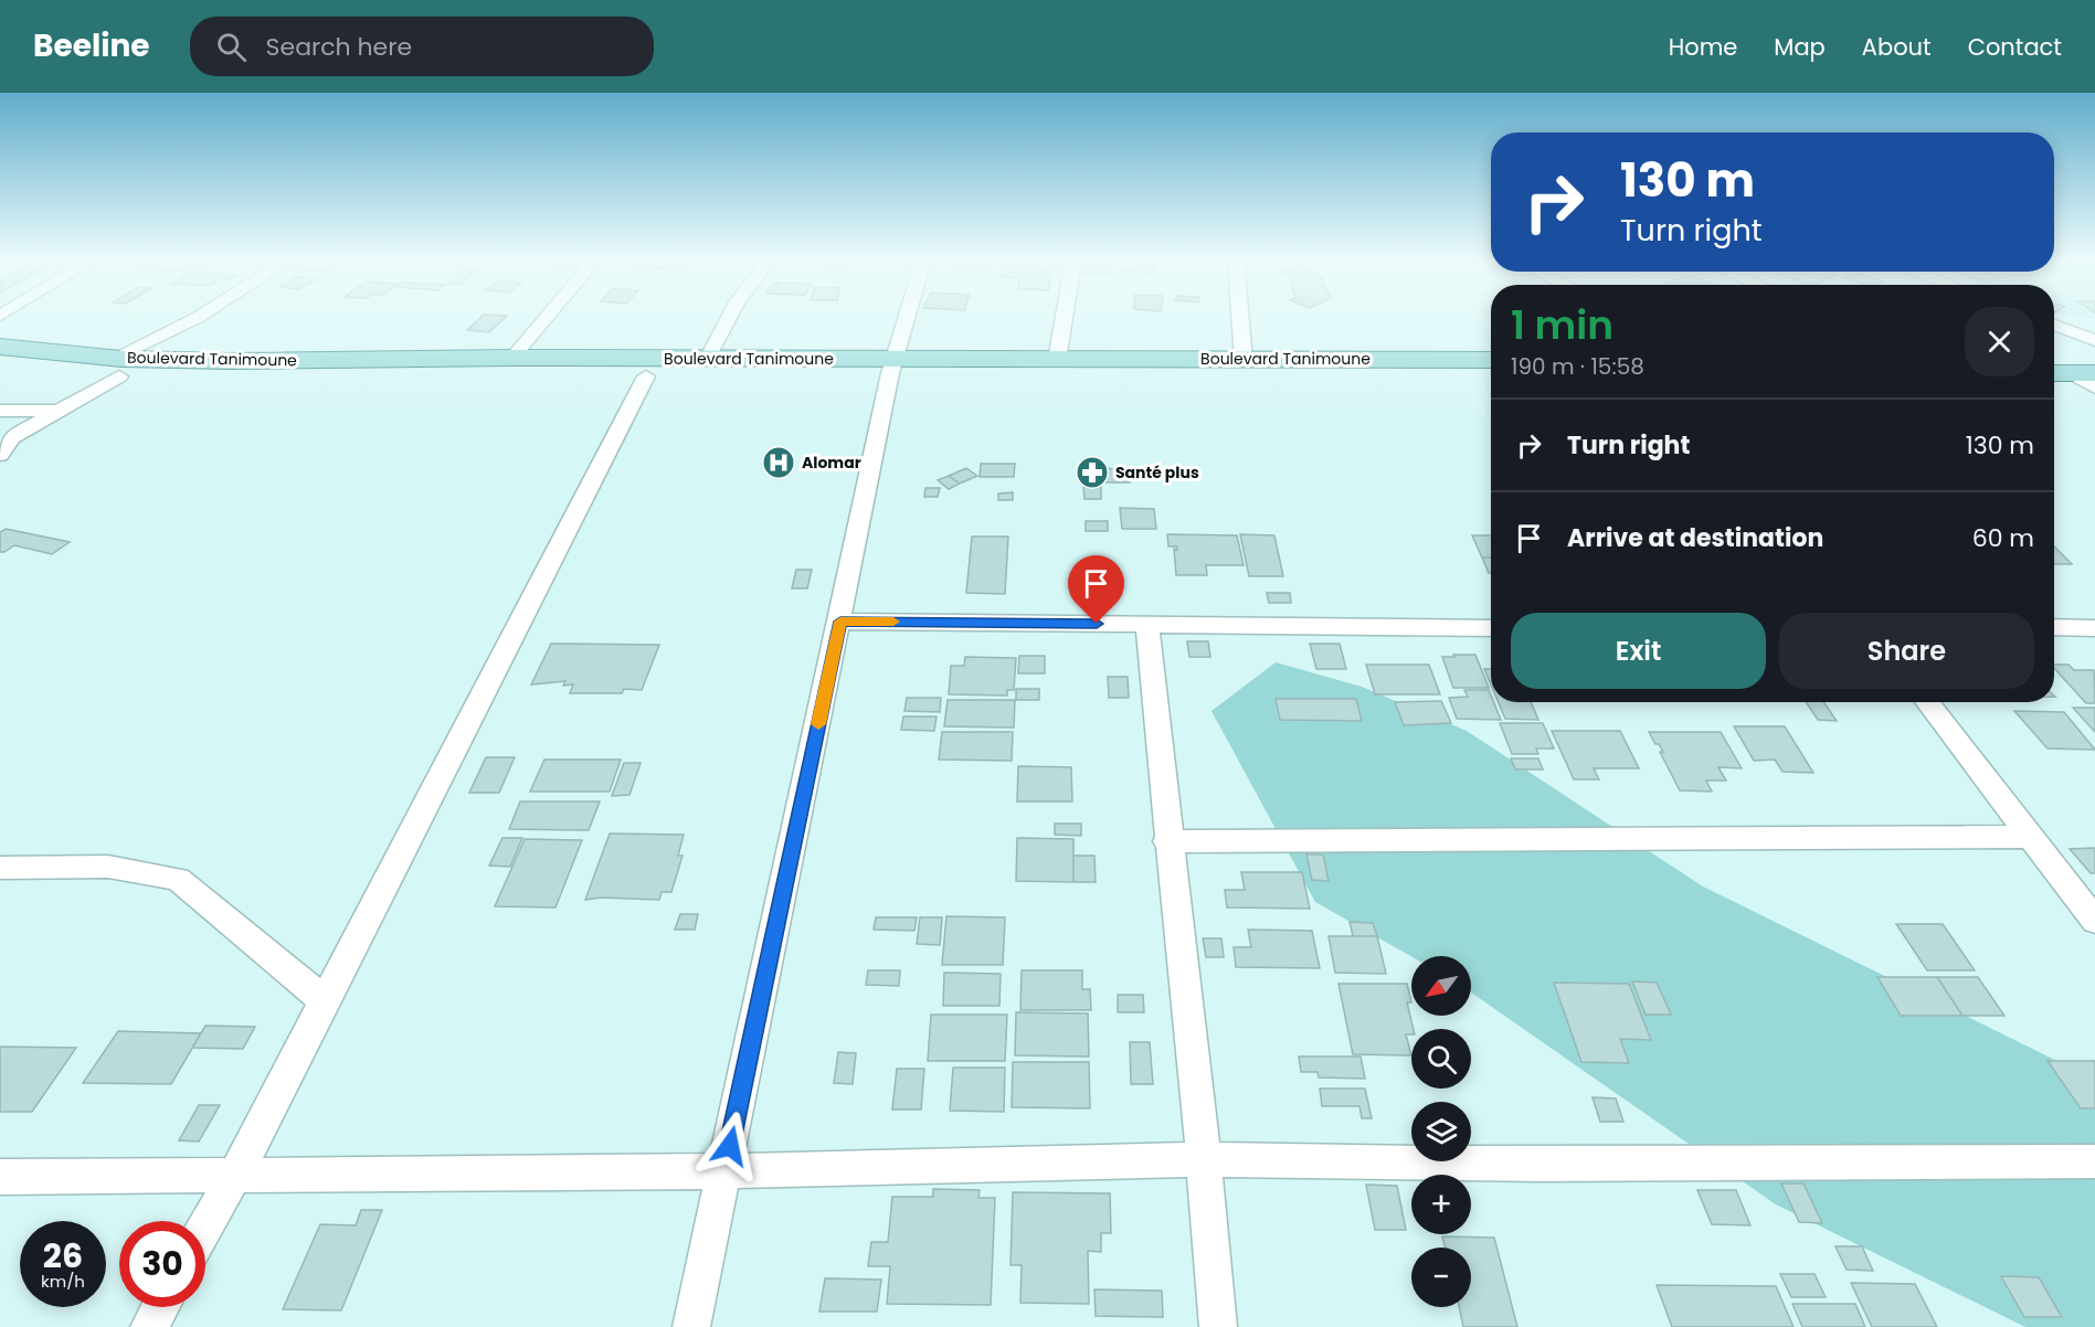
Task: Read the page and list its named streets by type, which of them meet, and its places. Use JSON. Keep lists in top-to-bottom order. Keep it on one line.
{"streets":{"main road":["Boulevard Tanimoune"]},"places":{"hospital":["Alomar"],"pharmacy":["Santé plus"]},"north":"bottom left","page":{"header":"Beeline","search":"Search here","nav":["Home","Map","About","Contact"],"turn":["130 m","Turn right"],"heading":["1 min","190 m · 15:58"],"list":[{"name":"Turn right","value":"130 m"},{"name":"Arrive at destination","value":"60 m"}],"buttons":["Exit","Share"],"map_buttons":["+","−"],"speed":"26 km/h","limit":"30"}}
